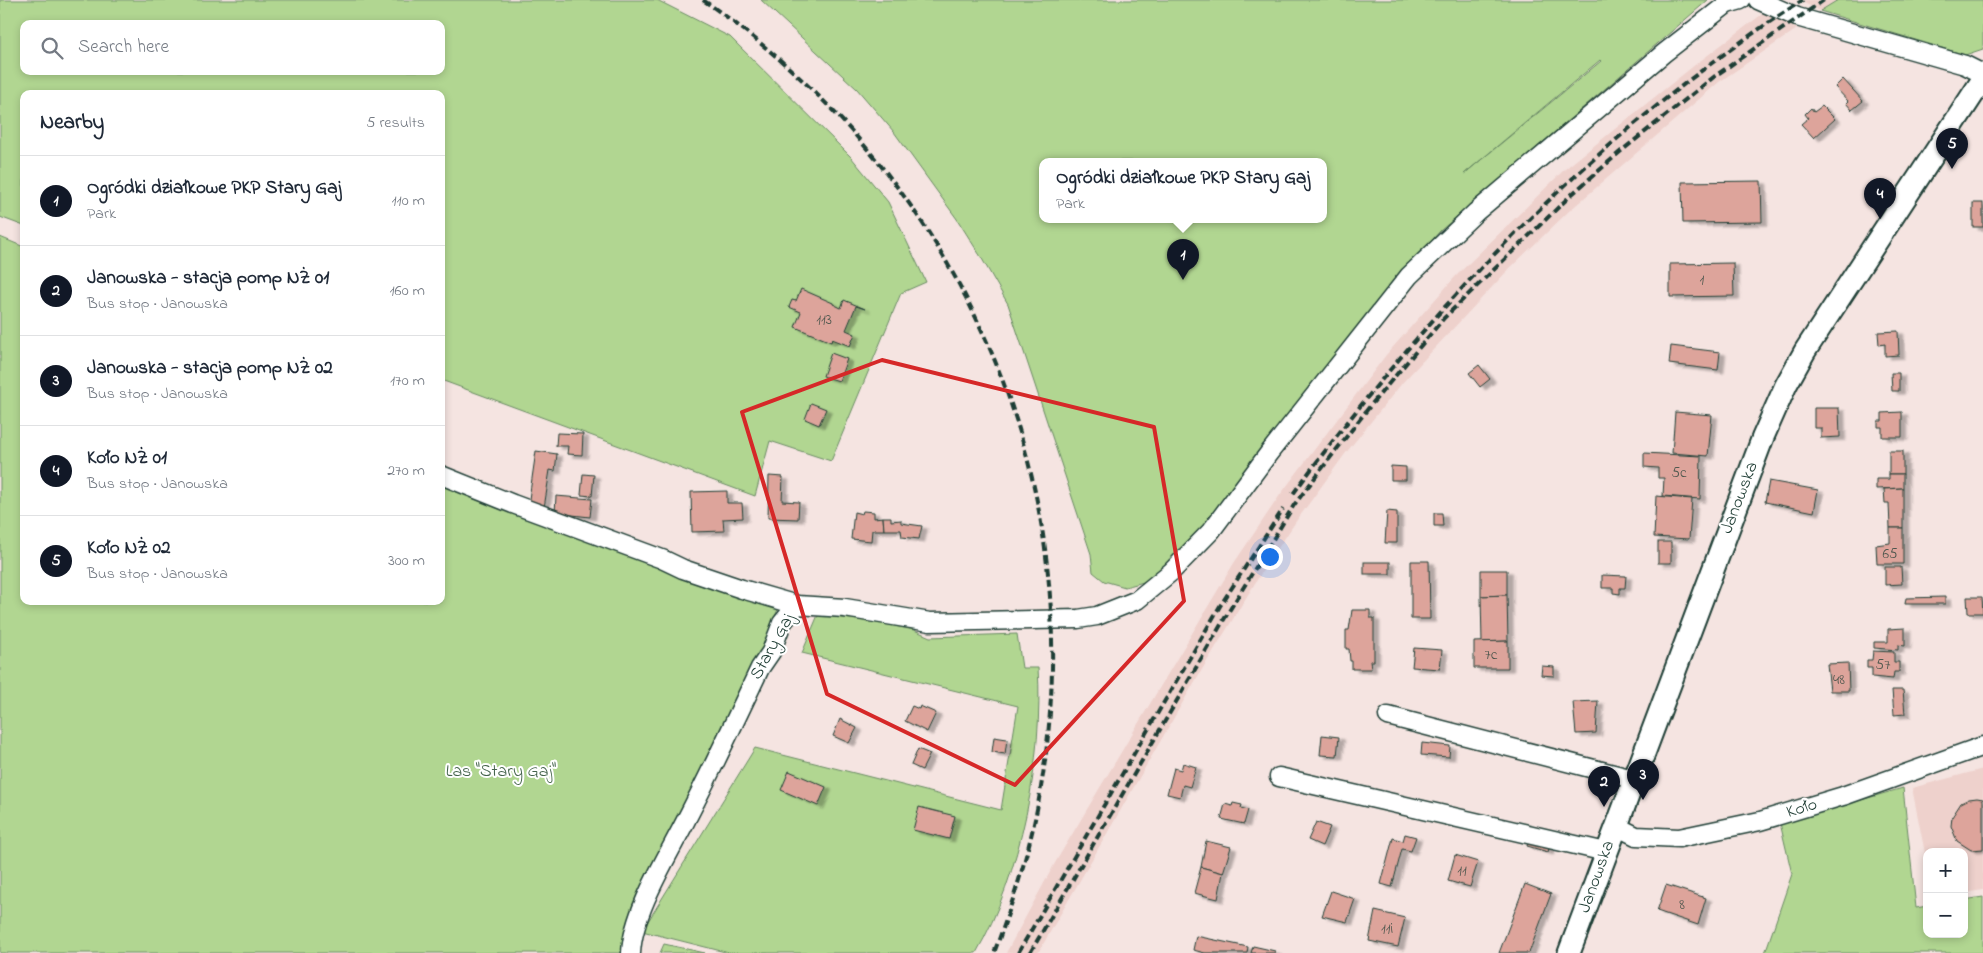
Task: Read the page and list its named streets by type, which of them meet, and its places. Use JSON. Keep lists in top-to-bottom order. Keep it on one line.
{"streets":{"street":["Janowska","Stary Gaj","Koło"]},"crossings":[["Janowska","Koło"]],"parks":["Las \"Stary Gaj\""],"house_numbers":["1","113","5c","65","7c","57","48","11","8","11i"],"page":{"search":"Search here","heading":["Nearby","5 results"],"pins":["5","4","1","3","2"],"list":[{"mark":"1","name":"Ogródki działkowe PKP Stary Gaj","note":"Park","value":"110 m"},{"mark":"2","name":"Janowska - stacja pomp NŻ 01","note":"Bus stop · Janowska","value":"160 m"},{"mark":"3","name":"Janowska - stacja pomp NŻ 02","note":"Bus stop · Janowska","value":"170 m"},{"mark":"4","name":"Koło NŻ 01","note":"Bus stop · Janowska","value":"270 m"},{"mark":"5","name":"Koło NŻ 02","note":"Bus stop · Janowska","value":"300 m"}],"popup":["Ogródki działkowe PKP Stary Gaj","Park"],"map_buttons":["+","−"]}}
